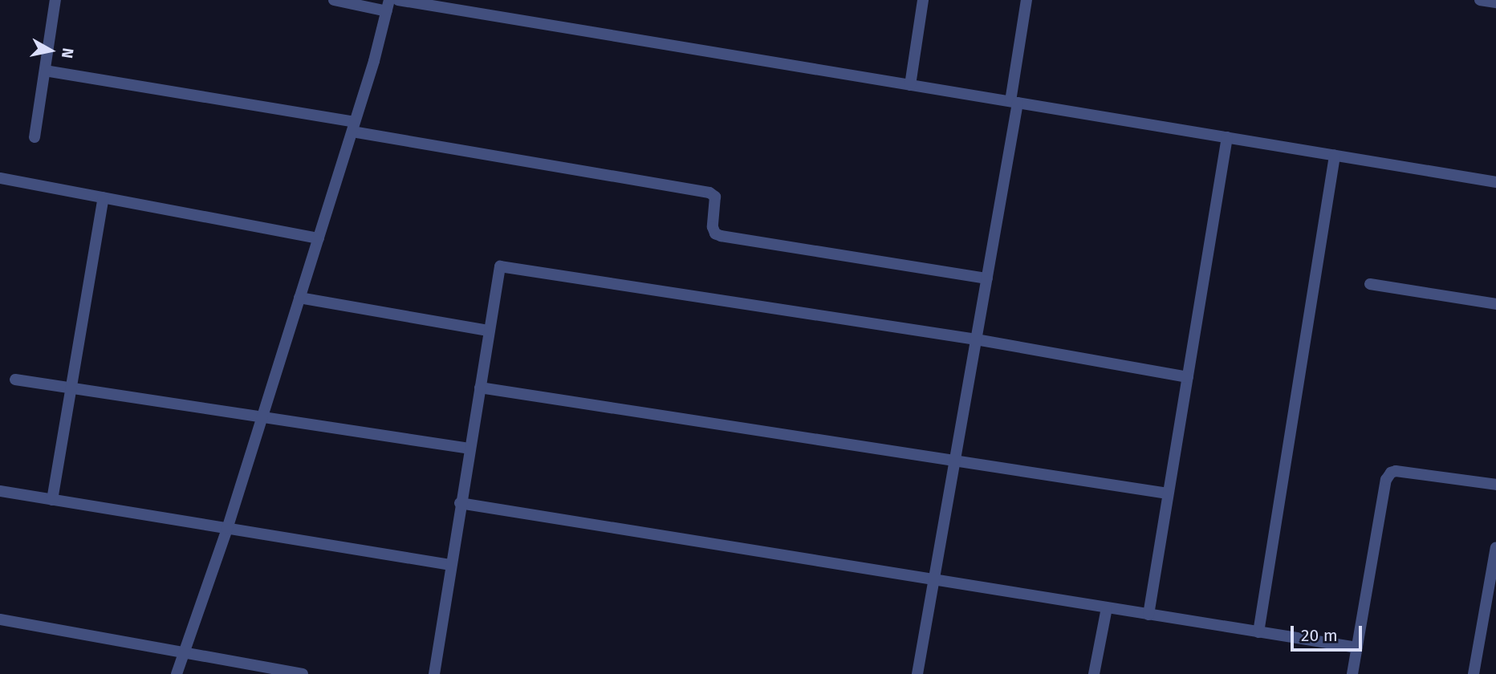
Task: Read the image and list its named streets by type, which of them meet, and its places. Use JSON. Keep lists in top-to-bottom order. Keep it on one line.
{"scale_bar":"20 m","north":"right"}
